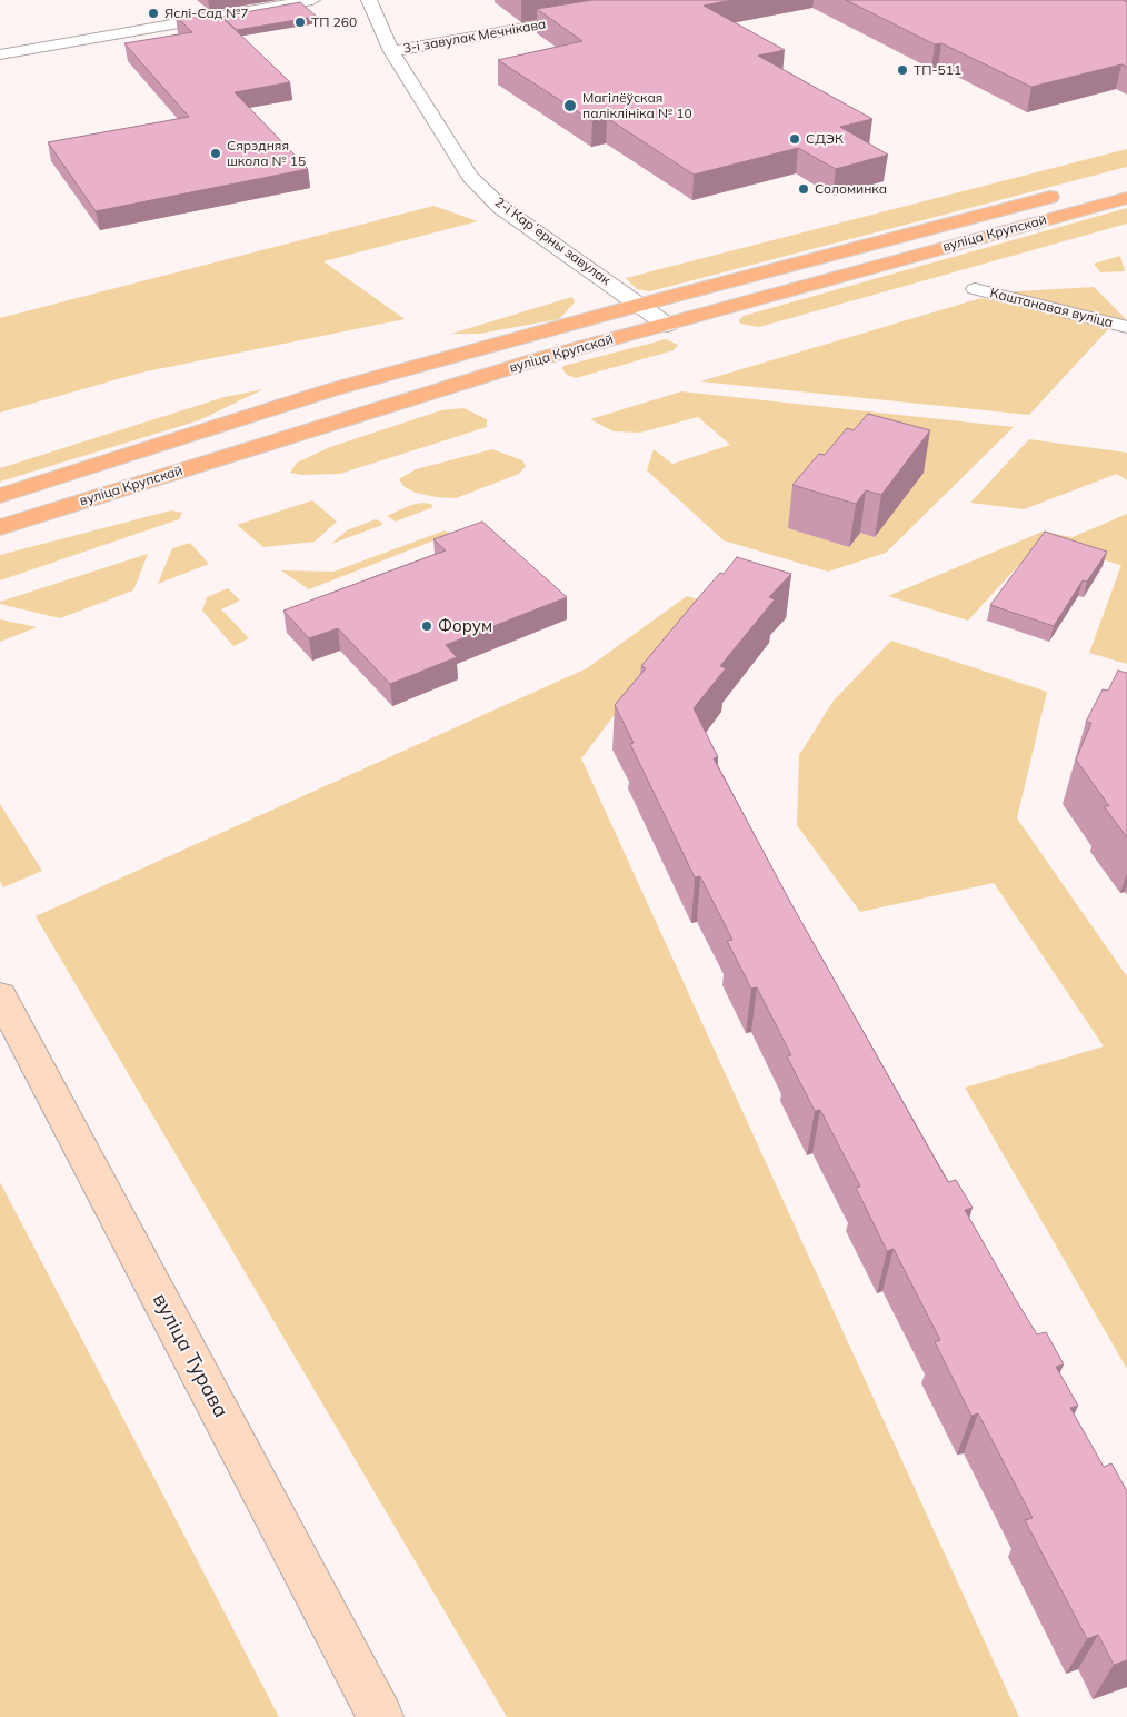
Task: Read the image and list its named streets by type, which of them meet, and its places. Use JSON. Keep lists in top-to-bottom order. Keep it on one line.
{"streets":{"main road":["вуліца Крупскай","вуліца Турава"],"street":["3-і завулак Мечнікава","2-і Карʼерны завулак","Каштанавая вуліца"]},"crossings":[["3-і завулак Мечнікава","2-і Карʼерны завулак"],["вуліца Крупскай","2-і Карʼерны завулак"]],"places":["Яслі-Сад №7","ТП 260","ТП-511","Магілёўская паліклініка № 10","СДЭК","Сярэдняя школа № 15","Соломинка","Форум"]}
